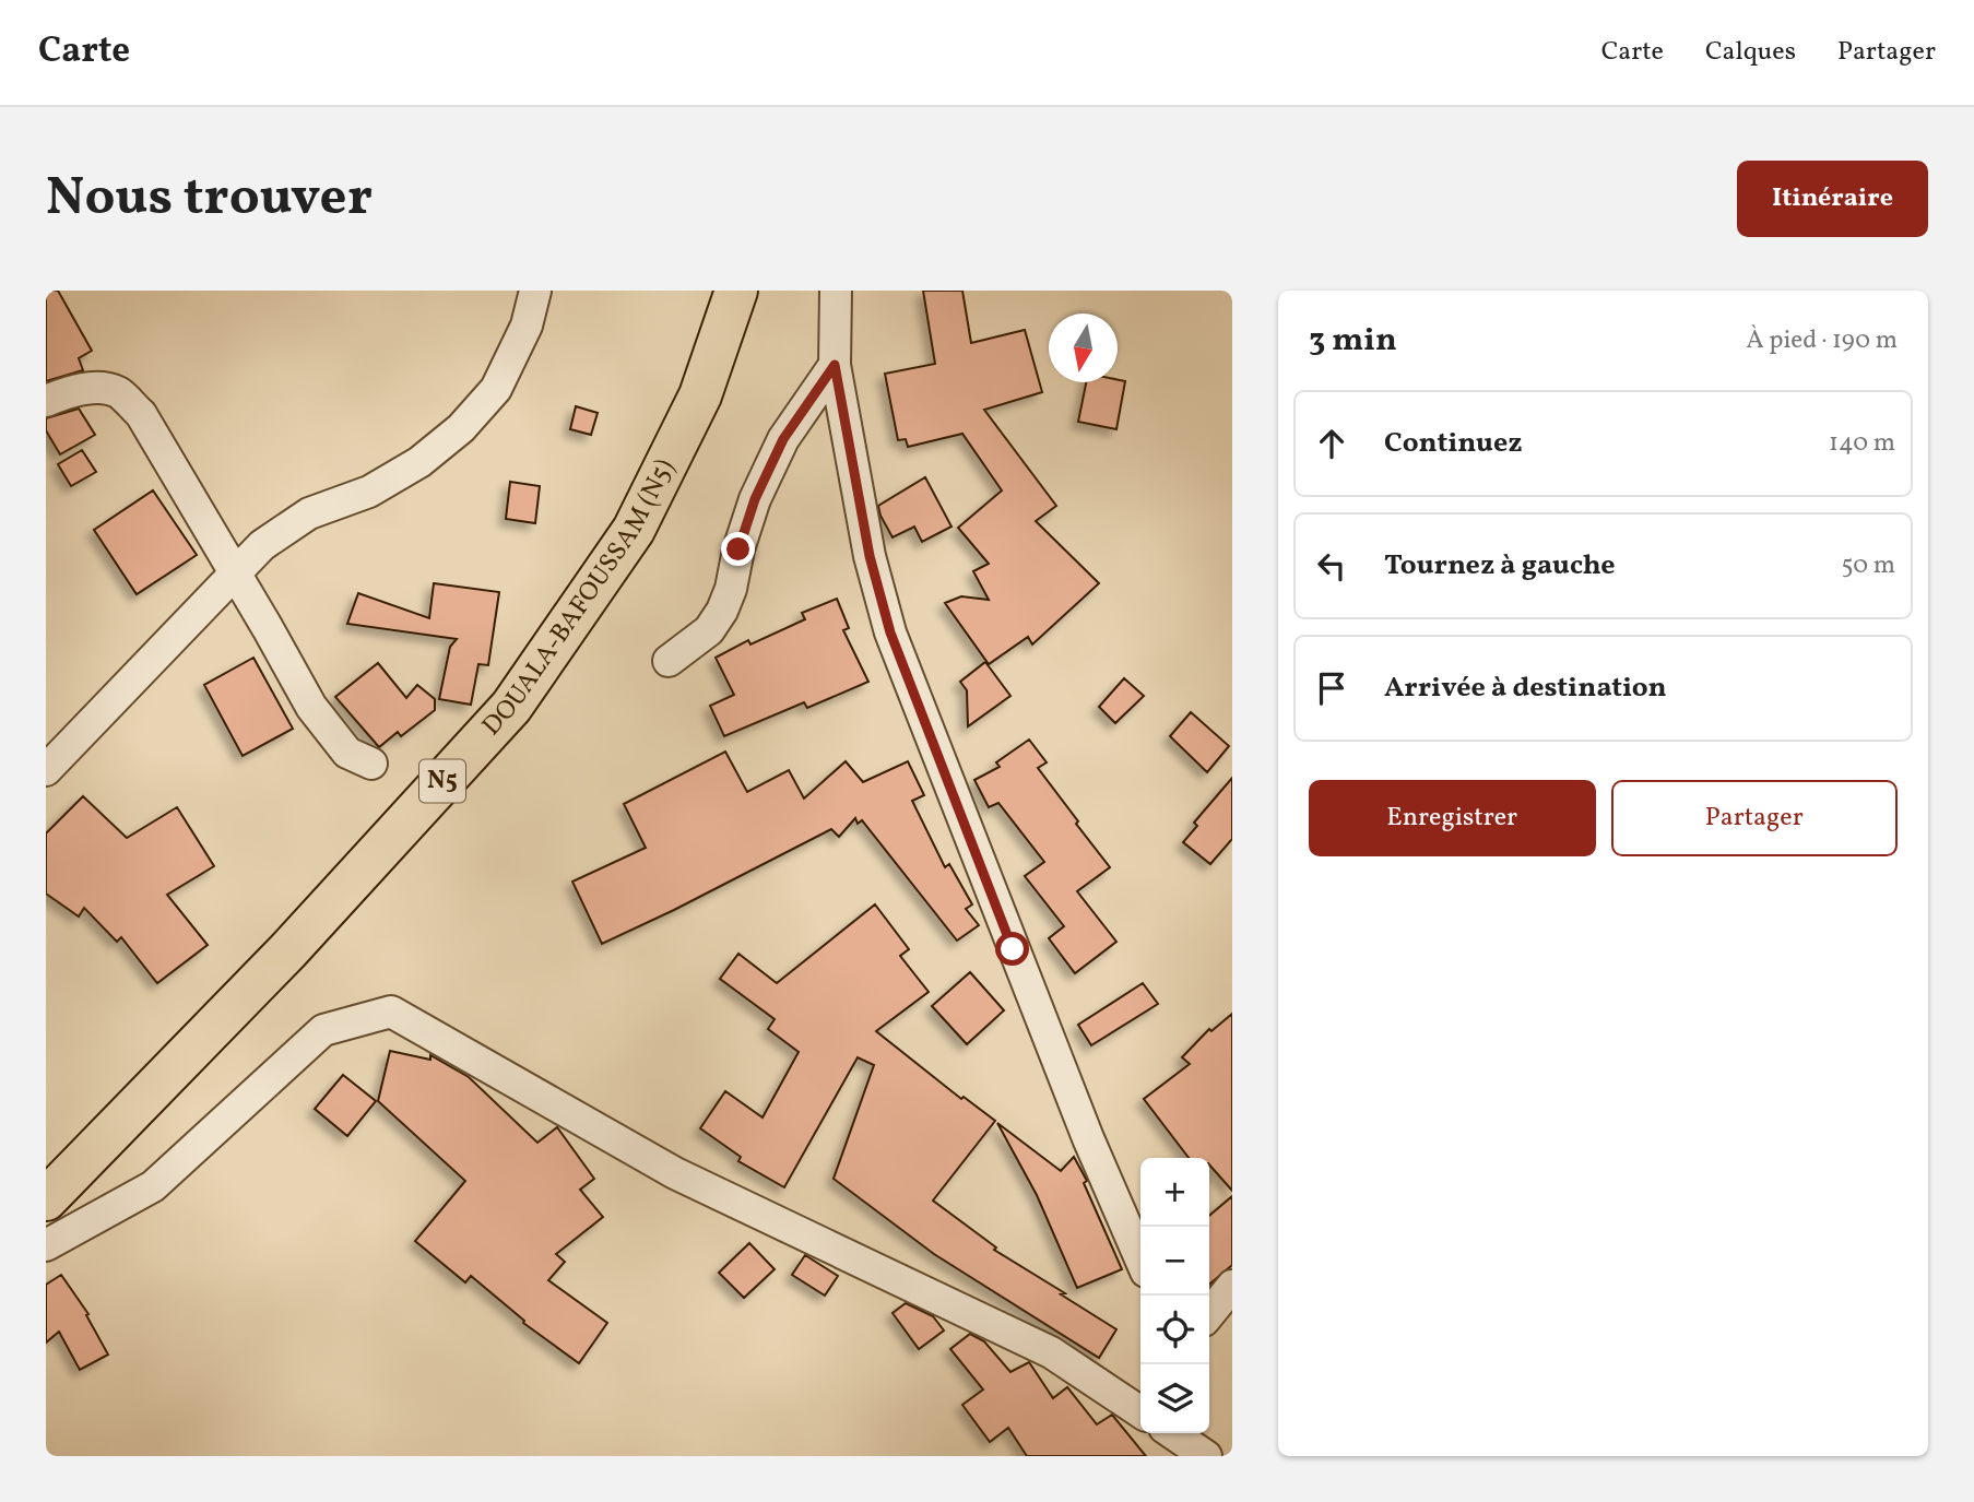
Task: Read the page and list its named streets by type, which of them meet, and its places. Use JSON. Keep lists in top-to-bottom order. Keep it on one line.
{"streets":{"highway":["DOUALA-BAFOUSSAM (N5)","N5"]},"north":"bottom","page":{"header":"Carte","nav":["Carte","Calques","Partager"],"buttons":["Itinéraire",["Enregistrer","Partager"]],"title":"Nous trouver","heading":["3 min","À pied · 190 m"],"list":[["Continuez","140 m"],["Tournez à gauche","50 m"],"Arrivée à destination"],"map_buttons":["+","−"]}}
